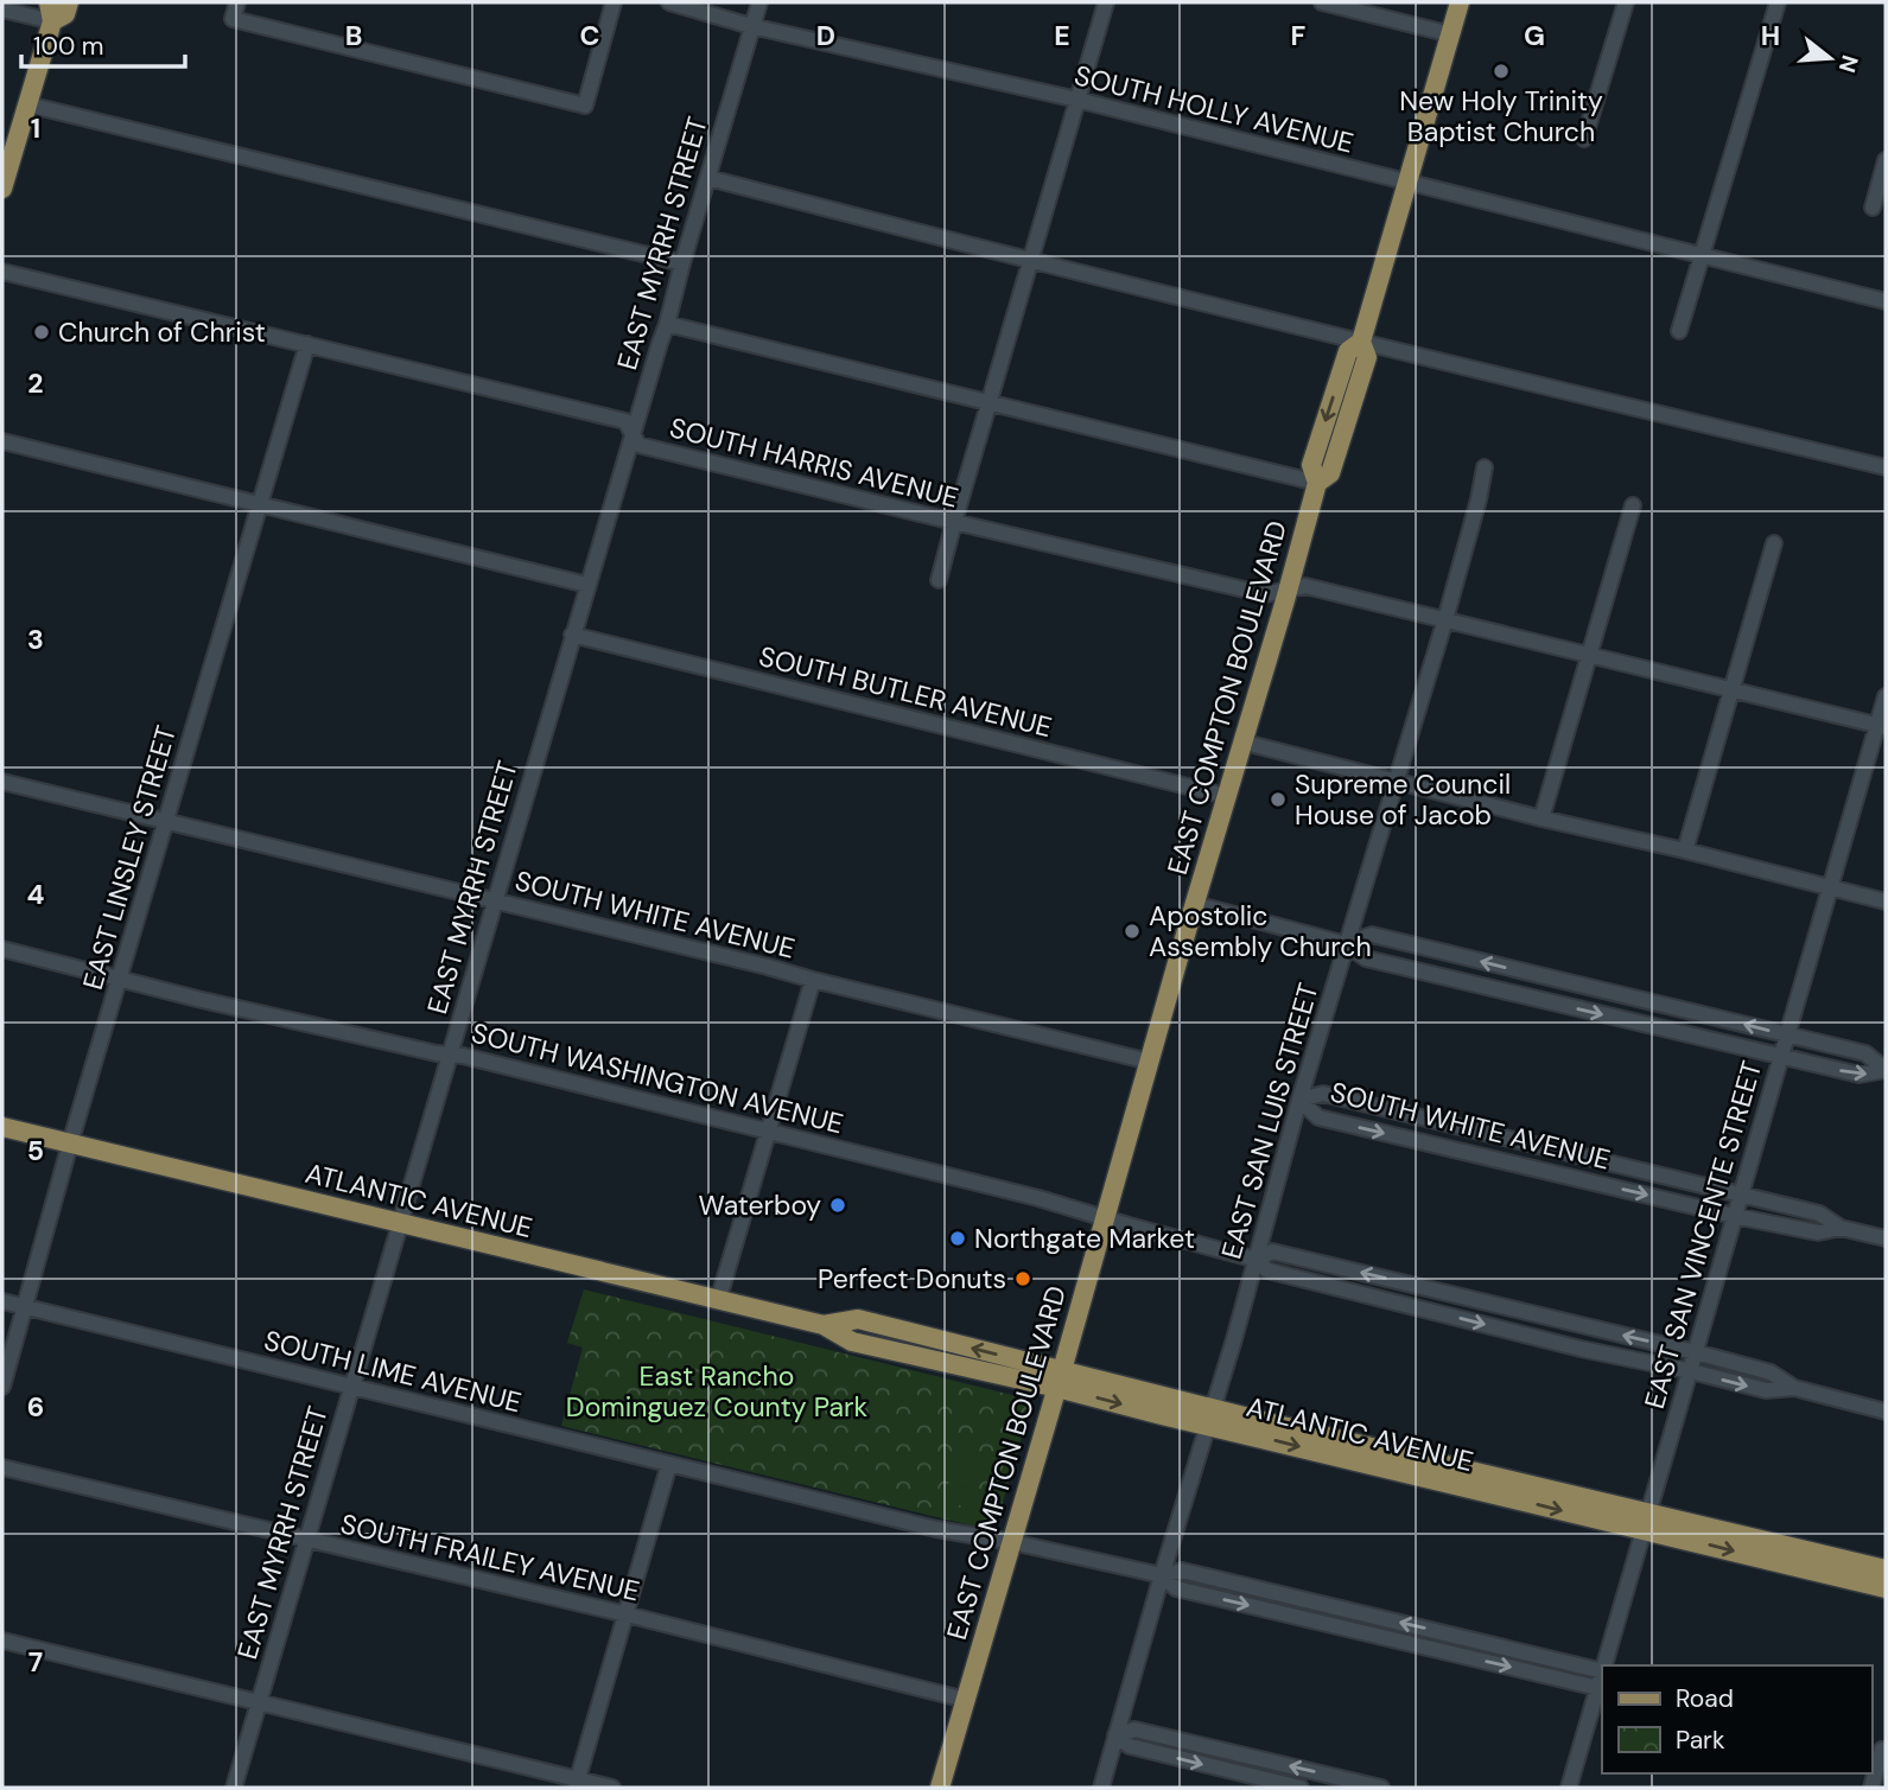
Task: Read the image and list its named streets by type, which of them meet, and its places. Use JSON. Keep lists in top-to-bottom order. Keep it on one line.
{"streets":{"main road":["EAST COMPTON BOULEVARD","ATLANTIC AVENUE"],"street":["SOUTH HOLLY AVENUE","EAST MYRRH STREET","SOUTH HARRIS AVENUE","SOUTH BUTLER AVENUE","EAST LINSLEY STREET","SOUTH WHITE AVENUE","SOUTH WASHINGTON AVENUE","EAST SAN LUIS STREET","EAST SAN VINCENTE STREET","SOUTH LIME AVENUE","SOUTH FRAILEY AVENUE"]},"crossings":[["SOUTH HOLLY AVENUE","EAST MYRRH STREET"],["SOUTH HOLLY AVENUE","EAST COMPTON BOULEVARD"],["EAST MYRRH STREET","SOUTH HARRIS AVENUE"],["EAST MYRRH STREET","SOUTH BUTLER AVENUE"],["EAST MYRRH STREET","SOUTH WHITE AVENUE"],["EAST MYRRH STREET","SOUTH WASHINGTON AVENUE"],["EAST MYRRH STREET","ATLANTIC AVENUE"],["EAST MYRRH STREET","SOUTH LIME AVENUE"],["EAST MYRRH STREET","SOUTH FRAILEY AVENUE"],["SOUTH HARRIS AVENUE","EAST COMPTON BOULEVARD"],["SOUTH HARRIS AVENUE","EAST LINSLEY STREET"],["SOUTH HARRIS AVENUE","EAST SAN LUIS STREET"],["SOUTH HARRIS AVENUE","EAST SAN VINCENTE STREET"],["SOUTH BUTLER AVENUE","EAST COMPTON BOULEVARD"],["EAST COMPTON BOULEVARD","SOUTH WHITE AVENUE"],["EAST COMPTON BOULEVARD","SOUTH WASHINGTON AVENUE"],["EAST COMPTON BOULEVARD","ATLANTIC AVENUE"],["EAST COMPTON BOULEVARD","SOUTH LIME AVENUE"],["EAST COMPTON BOULEVARD","SOUTH FRAILEY AVENUE"],["EAST LINSLEY STREET","SOUTH WHITE AVENUE"],["EAST LINSLEY STREET","SOUTH WASHINGTON AVENUE"],["EAST LINSLEY STREET","ATLANTIC AVENUE"],["EAST LINSLEY STREET","SOUTH LIME AVENUE"],["SOUTH WHITE AVENUE","EAST SAN LUIS STREET"],["SOUTH WHITE AVENUE","EAST SAN VINCENTE STREET"],["SOUTH WASHINGTON AVENUE","EAST SAN LUIS STREET"],["EAST SAN LUIS STREET","ATLANTIC AVENUE"],["EAST SAN LUIS STREET","SOUTH LIME AVENUE"],["ATLANTIC AVENUE","EAST SAN VINCENTE STREET"],["EAST SAN VINCENTE STREET","SOUTH LIME AVENUE"]],"parks":["East Rancho Dominguez County Park"],"places":["New Holy Trinity Baptist Church","Church of Christ","Supreme Council House of Jacob","Apostolic Assembly Church","Waterboy","Northgate Market","Perfect Donuts"],"legend":["Road","Park"],"scale_bar":"100 m","north":"right","grid":{"columns":["B","C","D","E","F","G","H"],"rows":["1","2","3","4","5","6","7"]}}
